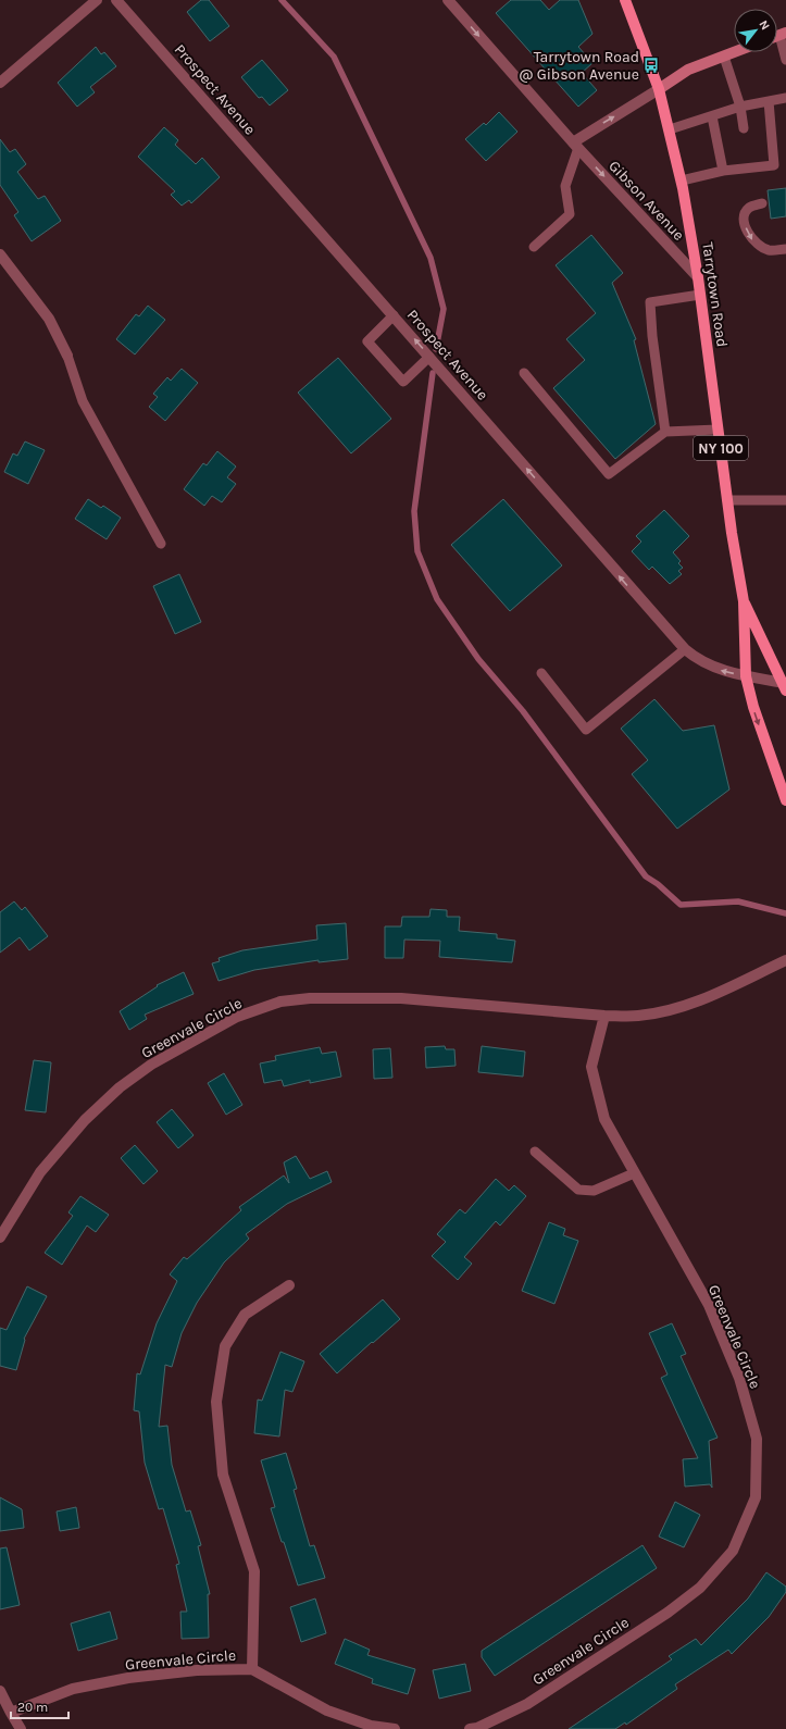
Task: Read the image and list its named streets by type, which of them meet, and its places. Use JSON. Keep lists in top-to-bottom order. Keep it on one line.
{"streets":{"main road":["Tarrytown Road","NY 100"],"street":["Prospect Avenue","Gibson Avenue","Greenvale Circle"]},"crossings":[["Prospect Avenue","Tarrytown Road"],["Gibson Avenue","Tarrytown Road"]],"one_way":["Prospect Avenue","Gibson Avenue"],"places":{"bus stop":["Tarrytown Road @ Gibson Avenue"]},"scale_bar":"20 m","north":"top right"}
